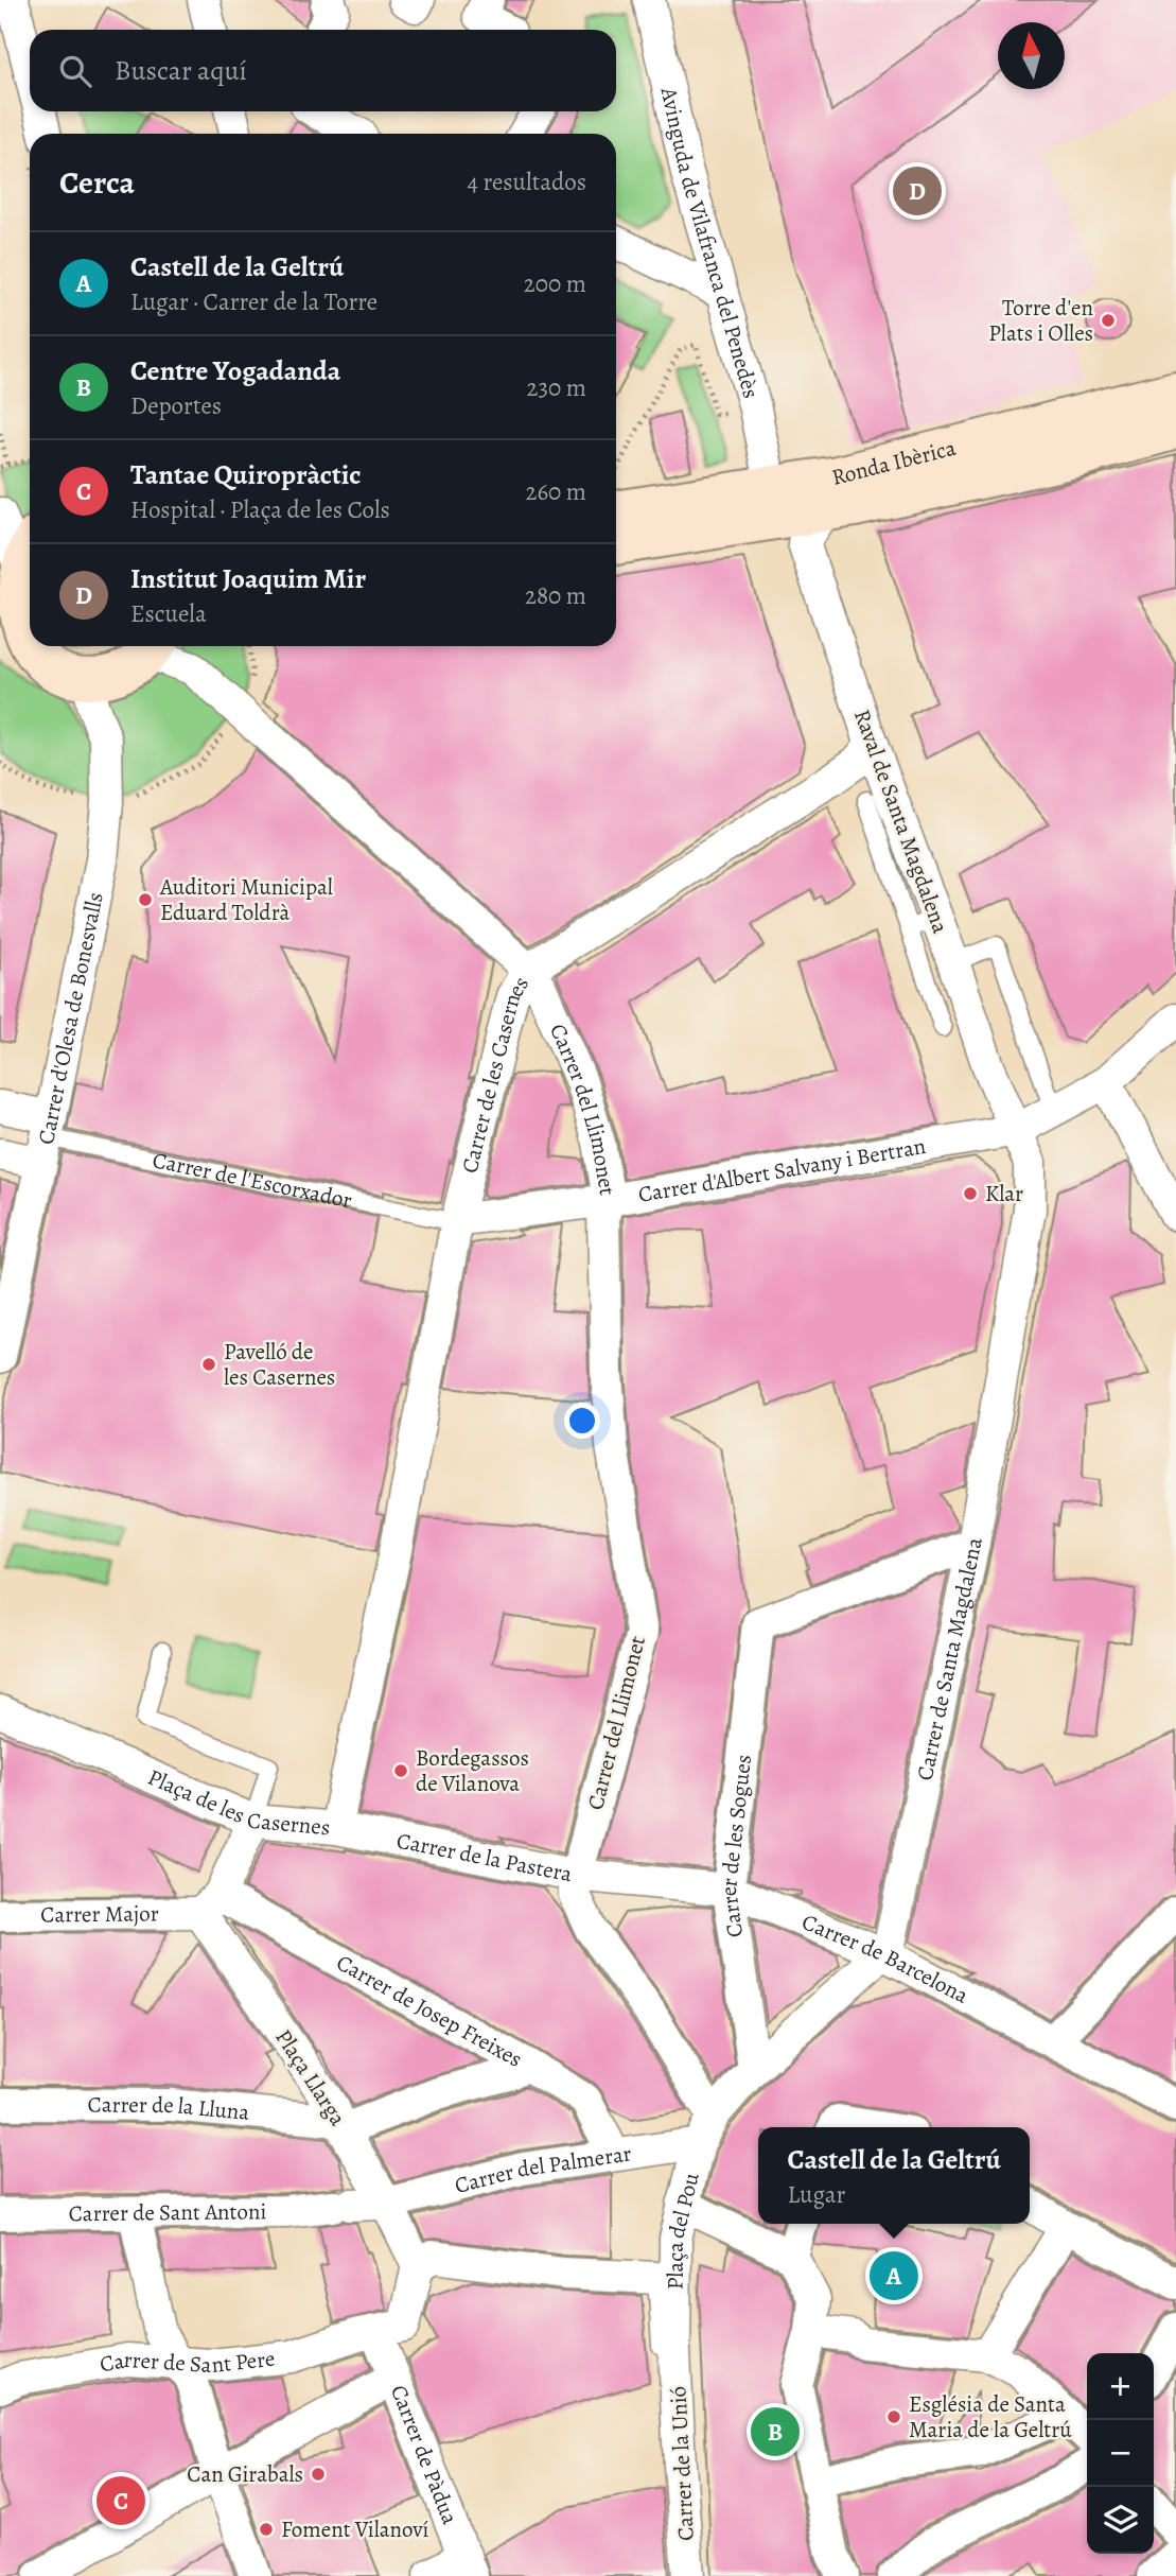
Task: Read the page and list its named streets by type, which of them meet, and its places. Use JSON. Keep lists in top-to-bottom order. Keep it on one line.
{"streets":{"street":["Avinguda de Vilafranca del Penedès","Ronda Ibèrica","Raval de Santa Magdalena","Carrer d'Olesa de Bonesvalls","Carrer de les Casernes","Carrer del Llimonet","Carrer d'Albert Salvany i Bertran","Carrer de l'Escorxador","Carrer de Santa Magdalena","Plaça de les Casernes","Carrer de les Sogues","Carrer de la Pastera","Carrer Major","Carrer de Barcelona","Carrer de Josep Freixes","Plaça Llarga","Carrer de la Lluna","Carrer del Palmerar","Carrer de Sant Antoni","Plaça del Pou","Carrer de Sant Pere","Carrer de Pàdua","Carrer de la Unió"]},"crossings":[["Avinguda de Vilafranca del Penedès","Ronda Ibèrica"],["Ronda Ibèrica","Raval de Santa Magdalena"],["Raval de Santa Magdalena","Carrer de les Casernes"],["Raval de Santa Magdalena","Carrer d'Albert Salvany i Bertran"],["Raval de Santa Magdalena","Carrer de Santa Magdalena"],["Carrer d'Olesa de Bonesvalls","Carrer de l'Escorxador"],["Carrer de les Casernes","Carrer del Llimonet"],["Carrer de les Casernes","Carrer d'Albert Salvany i Bertran"],["Carrer de les Casernes","Carrer de l'Escorxador"],["Carrer de les Casernes","Plaça de les Casernes"],["Carrer del Llimonet","Carrer d'Albert Salvany i Bertran"],["Carrer del Llimonet","Carrer de la Pastera"],["Carrer del Llimonet","Carrer de Barcelona"],["Carrer d'Albert Salvany i Bertran","Carrer de l'Escorxador"],["Carrer d'Albert Salvany i Bertran","Carrer de Santa Magdalena"],["Carrer de Santa Magdalena","Carrer de les Sogues"],["Carrer de Santa Magdalena","Carrer de la Pastera"],["Carrer de Santa Magdalena","Carrer de Barcelona"],["Carrer de Santa Magdalena","Carrer del Palmerar"],["Carrer de Santa Magdalena","Plaça del Pou"],["Plaça de les Casernes","Carrer de la Pastera"],["Carrer de les Sogues","Carrer de Barcelona"],["Carrer de la Pastera","Carrer de Barcelona"],["Carrer de la Pastera","Carrer del Palmerar"],["Carrer de la Pastera","Plaça del Pou"],["Carrer Major","Carrer de Josep Freixes"],["Carrer Major","Plaça Llarga"],["Carrer de Josep Freixes","Plaça Llarga"],["Carrer de Josep Freixes","Carrer del Palmerar"],["Plaça Llarga","Carrer de la Lluna"],["Plaça Llarga","Carrer del Palmerar"],["Plaça Llarga","Carrer de Sant Antoni"],["Carrer del Palmerar","Carrer de Sant Antoni"],["Carrer del Palmerar","Plaça del Pou"],["Plaça del Pou","Carrer de la Unió"],["Carrer de Sant Pere","Carrer de Pàdua"]],"places":["Torre d'en Plats i Olles","Auditori Municipal Eduard Toldrà","Klar","Pavelló de les Casernes","Bordegassos de Vilanova","Església de Santa Maria de la Geltrú","Can Girabals","Foment Vilanoví"],"north":"top","page":{"search":"Buscar aquí","heading":["Cerca","4 resultados"],"pins":["D","A","B","C"],"list":[{"mark":"A","name":"Castell de la Geltrú","note":"Lugar · Carrer de la Torre","value":"200 m"},{"mark":"B","name":"Centre Yogadanda","note":"Deportes","value":"230 m"},{"mark":"C","name":"Tantae Quiropràctic","note":"Hospital · Plaça de les Cols","value":"260 m"},{"mark":"D","name":"Institut Joaquim Mir","note":"Escuela","value":"280 m"}],"popup":["Castell de la Geltrú","Lugar"],"map_buttons":["+","−"]}}
